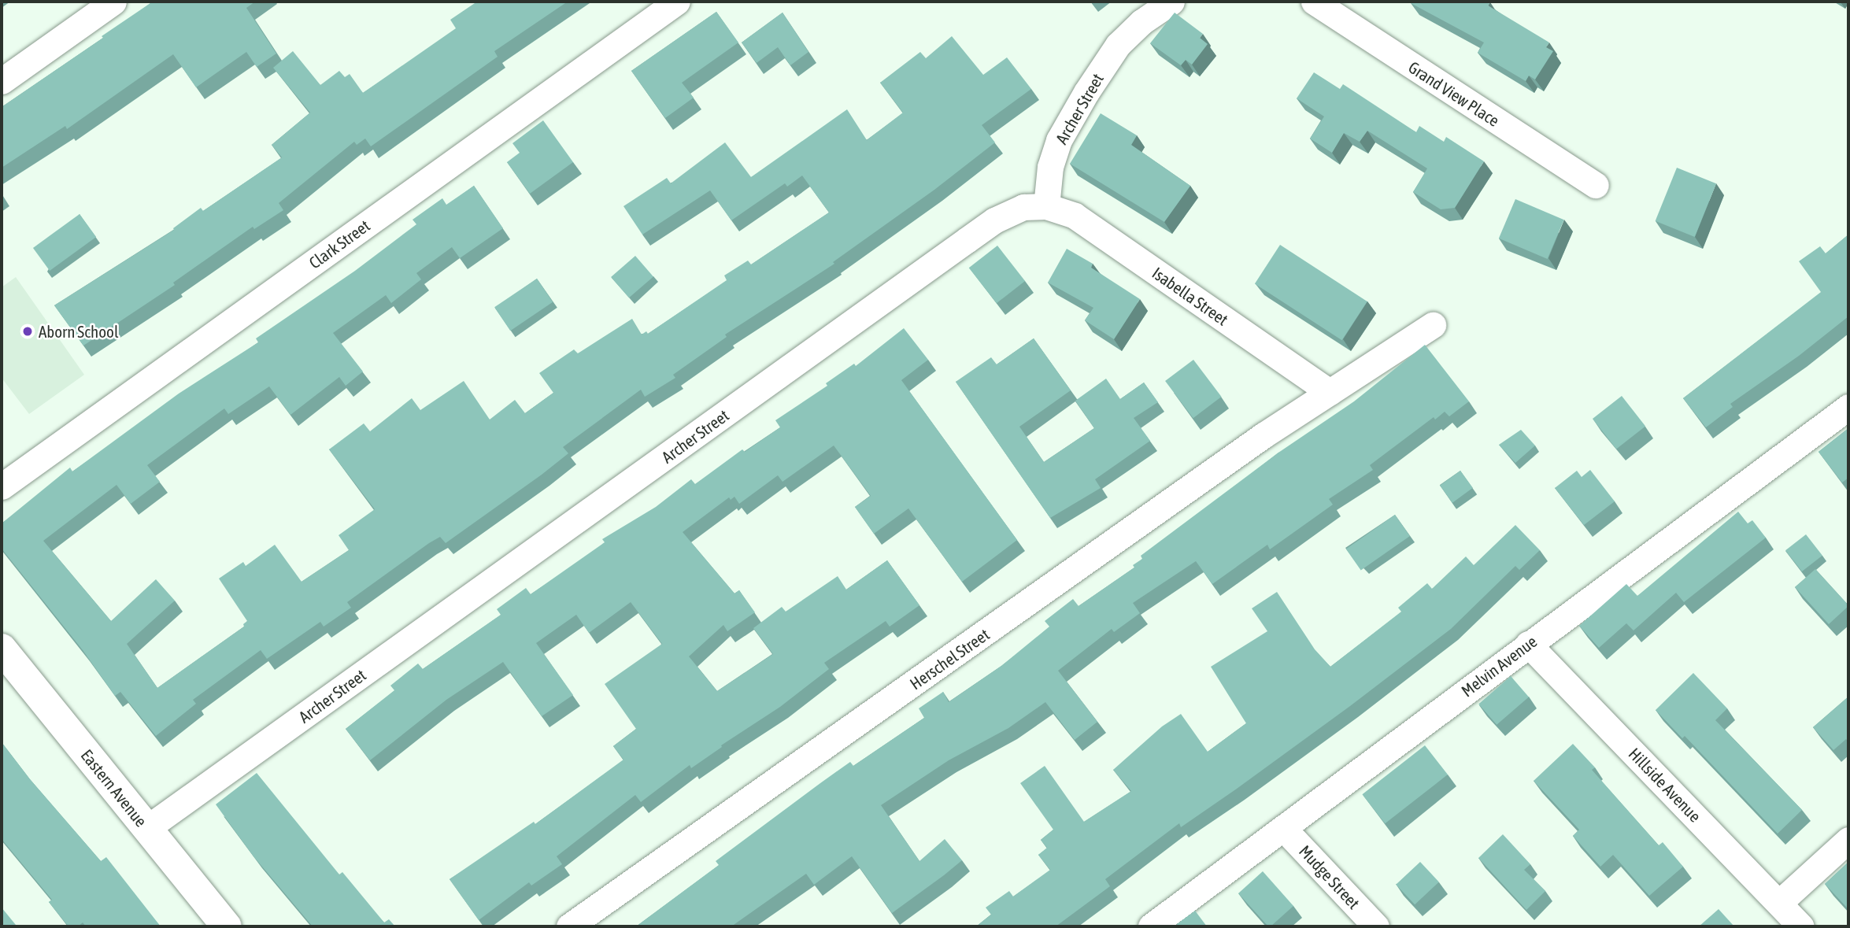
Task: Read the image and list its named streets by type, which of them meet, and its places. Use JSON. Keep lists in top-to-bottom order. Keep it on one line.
{"streets":{"main road":["Eastern Avenue"],"street":["Grand View Place","Archer Street","Clark Street","Isabella Street","Herschel Street","Melvin Avenue","Hillside Avenue","Mudge Street"]},"crossings":[["Archer Street","Isabella Street"],["Archer Street","Eastern Avenue"],["Isabella Street","Herschel Street"],["Melvin Avenue","Hillside Avenue"],["Melvin Avenue","Mudge Street"]],"places":["Aborn School"]}
